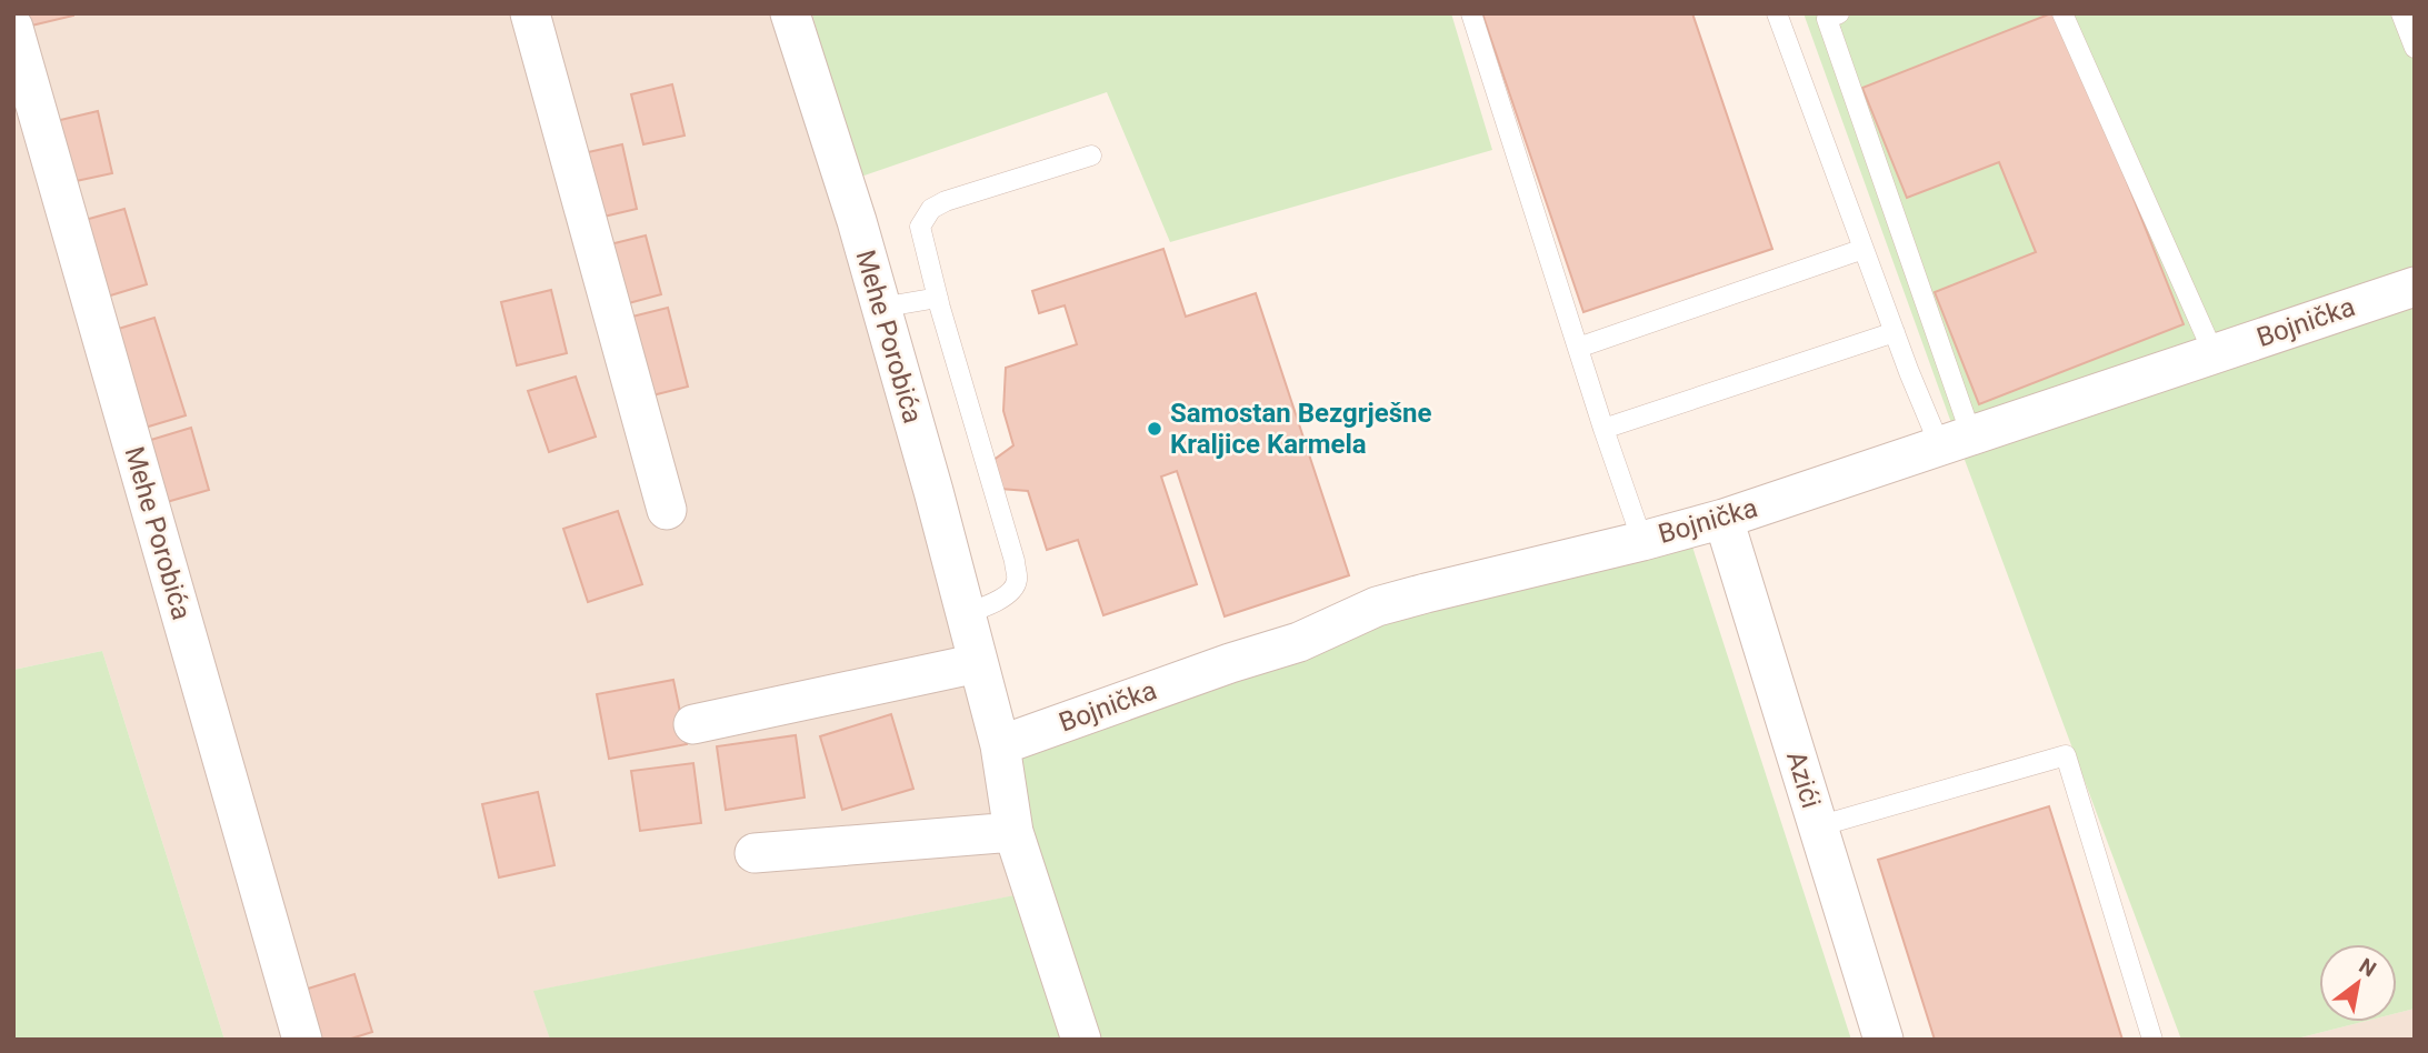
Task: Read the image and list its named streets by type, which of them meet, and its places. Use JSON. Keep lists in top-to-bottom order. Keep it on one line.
{"streets":{"street":["Bojnička","Mehe Porobića","Azići"]},"crossings":[["Bojnička","Mehe Porobića"],["Bojnička","Azići"]],"places":["Samostan Bezgrješne Kraljice Karmela"],"north":"top right"}
